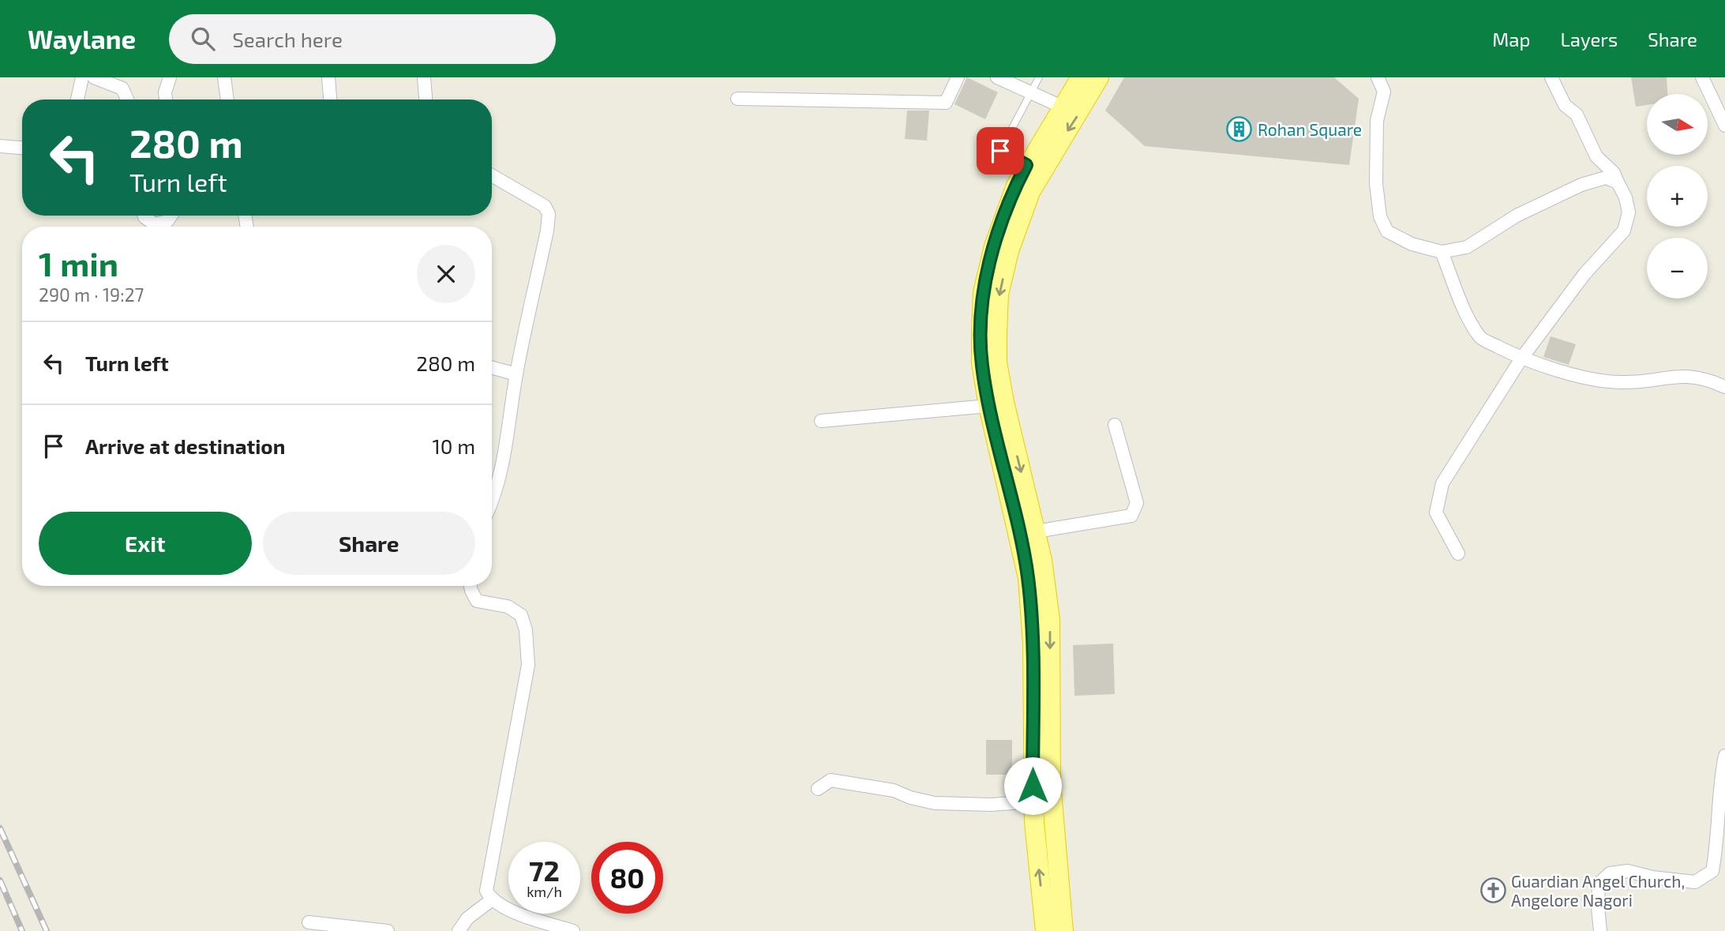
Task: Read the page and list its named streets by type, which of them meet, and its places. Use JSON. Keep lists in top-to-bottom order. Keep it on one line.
{"places":{"building":["Rohan Square"],"church":["Guardian Angel Church, Angelore Nagori"]},"north":"right","page":{"header":"Waylane","search":"Search here","nav":["Map","Layers","Share"],"map_buttons":["+","−"],"turn":["280 m","Turn left"],"heading":["1 min","290 m · 19:27"],"list":[{"name":"Turn left","value":"280 m"},{"name":"Arrive at destination","value":"10 m"}],"buttons":["Exit","Share"],"speed":"72 km/h","limit":"80"}}
